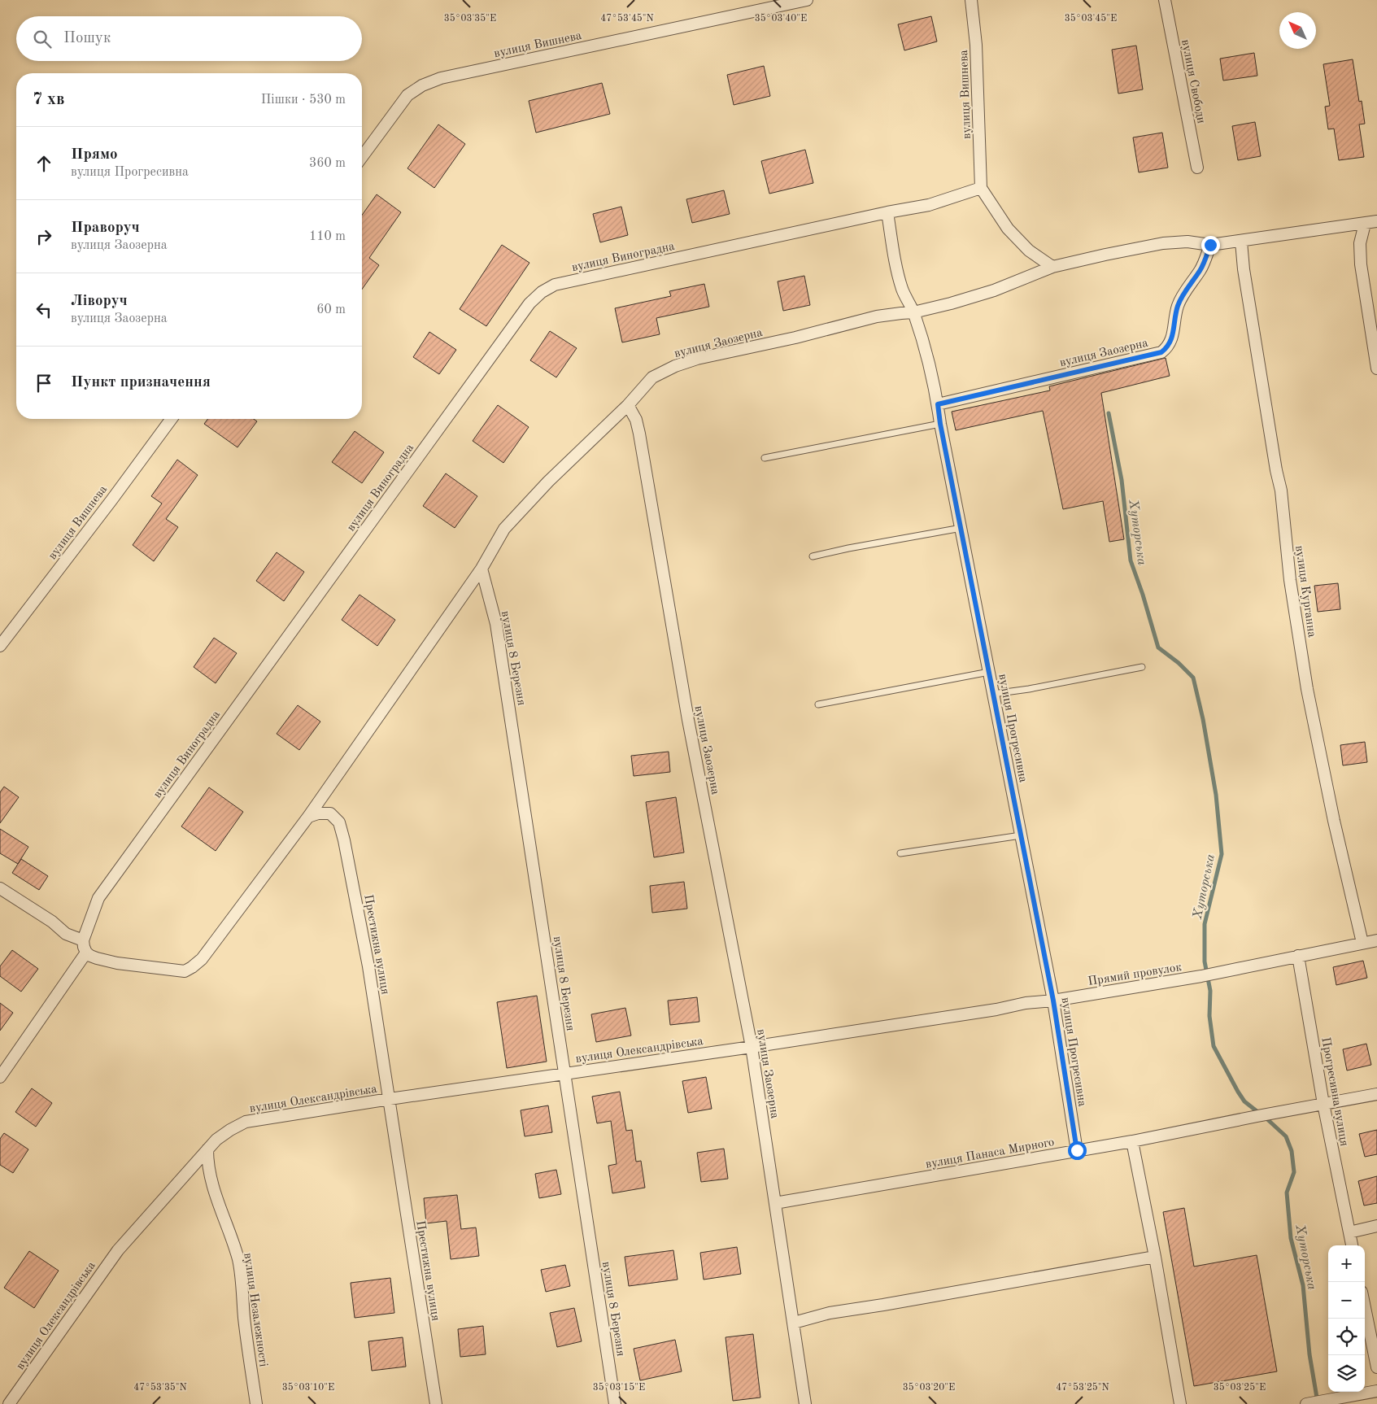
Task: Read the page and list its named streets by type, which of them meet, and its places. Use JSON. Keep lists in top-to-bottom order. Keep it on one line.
{"streets":{"street":["вулиця Вишнева","вулиця Свободи","вулиця Виноградна","вулиця Заозерна","вулиця Курганна","вулиця 8 Березня","вулиця Прогресивна","Престижна вулиця","Прямий провулок","вулиця Олександрівська","Прогресивна вулиця","вулиця Панаса Мирного","вулиця Незалежності"]},"crossings":[["вулиця Вишнева","вулиця Виноградна"],["вулиця Виноградна","вулиця Прогресивна"],["вулиця Заозерна","вулиця Прогресивна"],["вулиця Заозерна","Прямий провулок"],["вулиця Заозерна","вулиця Олександрівська"],["вулиця Заозерна","вулиця Панаса Мирного"],["вулиця Курганна","Прямий провулок"],["вулиця 8 Березня","вулиця Олександрівська"],["вулиця Прогресивна","Прямий провулок"],["вулиця Прогресивна","вулиця Панаса Мирного"],["Престижна вулиця","вулиця Олександрівська"],["Прямий провулок","вулиця Олександрівська"],["Прямий провулок","Прогресивна вулиця"],["вулиця Олександрівська","вулиця Незалежності"],["Прогресивна вулиця","вулиця Панаса Мирного"]],"water":["Хуторська"],"north":"top left","page":{"search":"Пошук","heading":["7 хв","Пішки · 530 m"],"list":[["Прямо","вулиця Прогресивна","360 m"],["Праворуч","вулиця Заозерна","110 m"],["Ліворуч","вулиця Заозерна","60 m"],"Пункт призначення"],"map_buttons":["+","−"]},"coordinates":["35°03'35\"E","47°53'45\"N","35°03'40\"E","35°03'45\"E","47°53'35\"N","35°03'10\"E","35°03'15\"E","35°03'20\"E","47°53'25\"N","35°03'25\"E"]}
